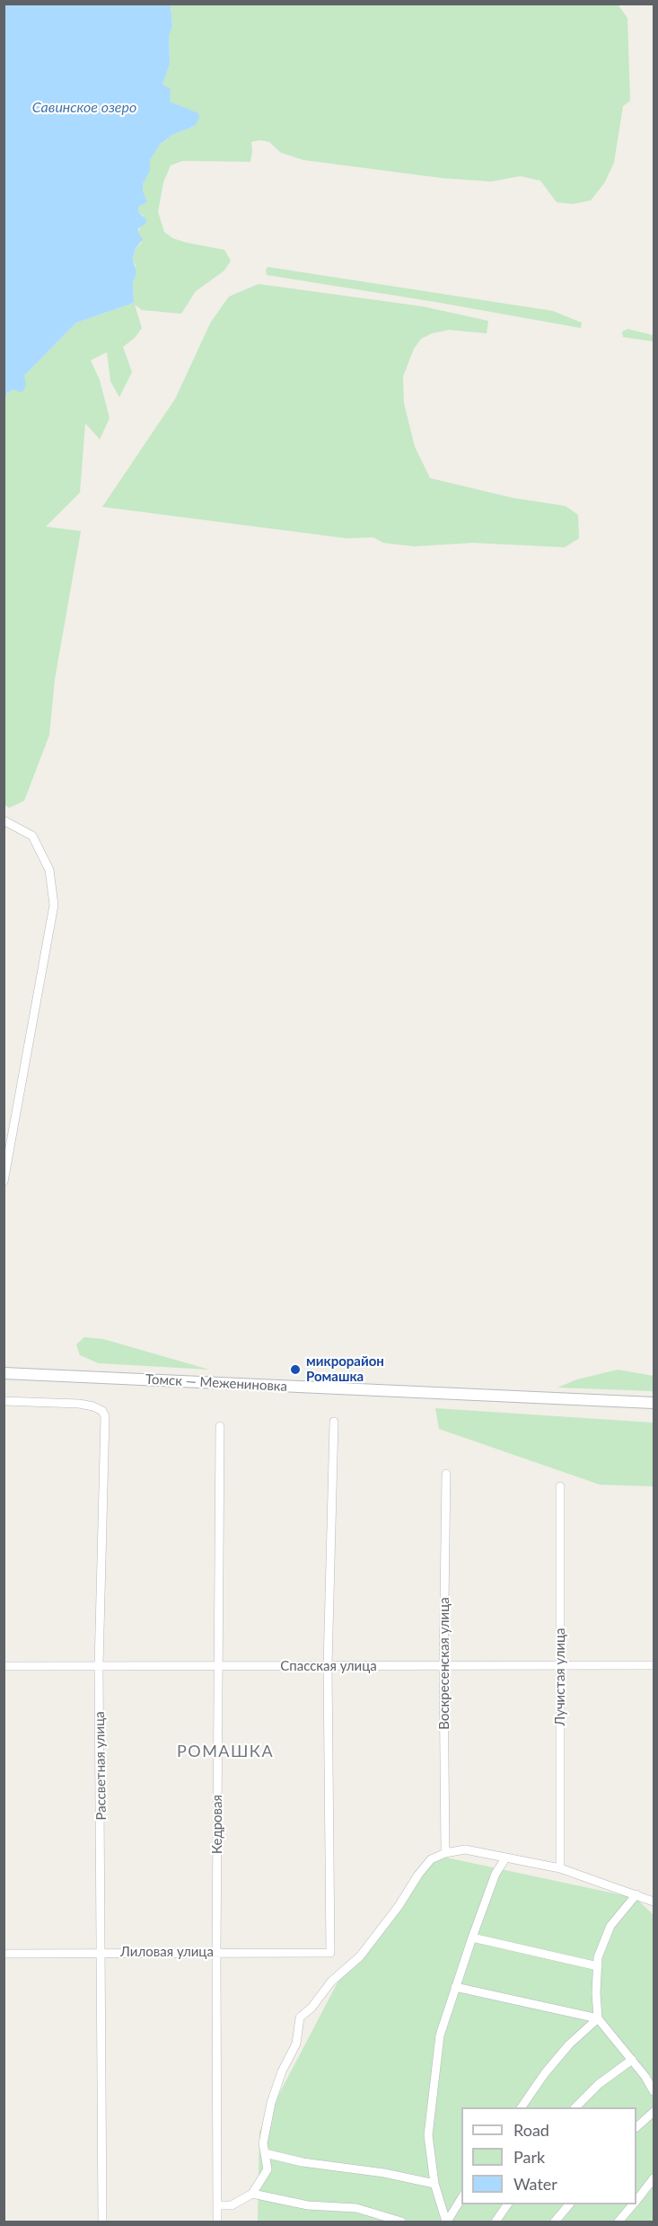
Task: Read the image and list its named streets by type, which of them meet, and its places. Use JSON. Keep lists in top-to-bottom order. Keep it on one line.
{"streets":{"street":["Томск — Межениновка","Воскресенская улица","Спасская улица","Лучистая улица","Рассветная улица","Кедровая","Лиловая улица"]},"crossings":[["Воскресенская улица","Спасская улица"],["Спасская улица","Лучистая улица"],["Спасская улица","Рассветная улица"],["Спасская улица","Кедровая"],["Спасская улица","Лиловая улица"],["Рассветная улица","Лиловая улица"],["Кедровая","Лиловая улица"]],"districts":["РОМАШКА"],"water":["Савинское озеро"],"places":["микрорайон Ромашка"],"legend":["Road","Park","Water"]}
